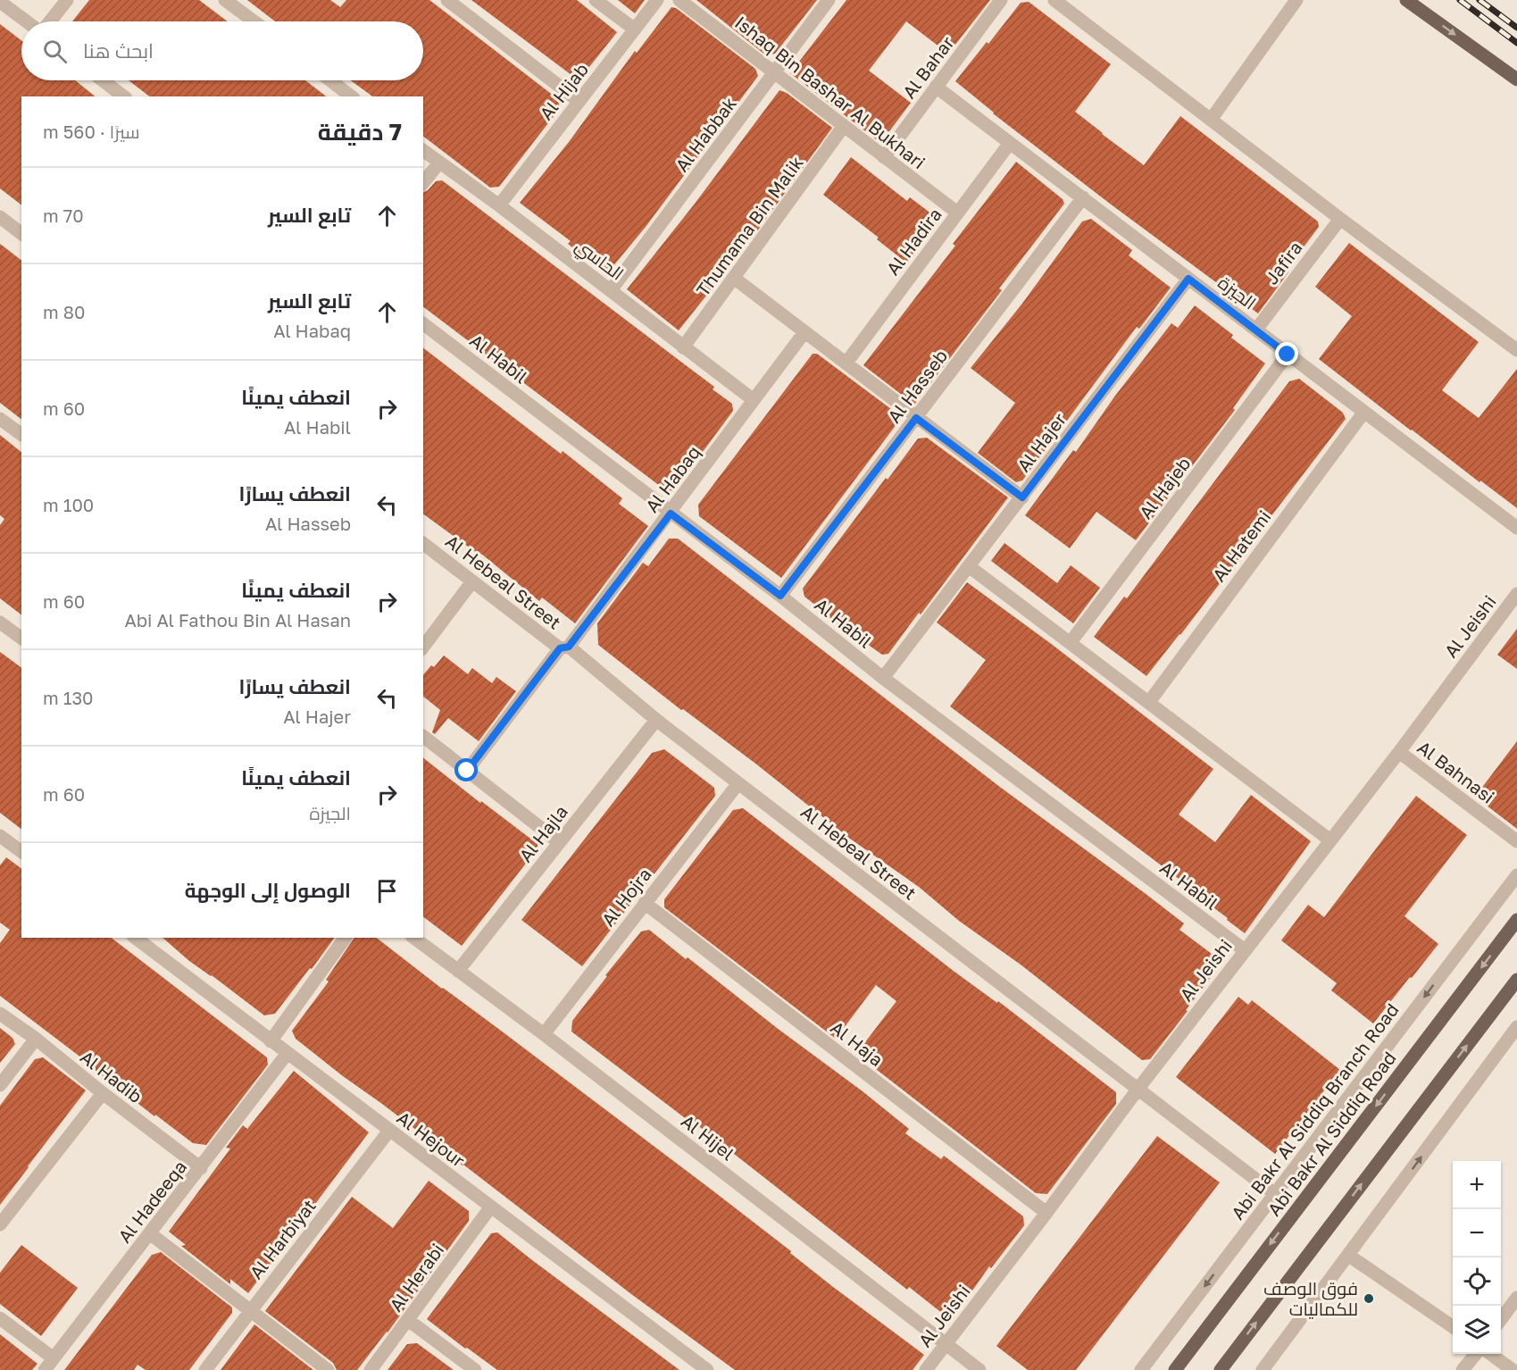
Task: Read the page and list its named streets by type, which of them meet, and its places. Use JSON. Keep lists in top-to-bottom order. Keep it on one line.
{"streets":{"main road":["Abi Bakr Al Siddiq Road"],"street":["Al Bahar","Al Hijab","Ishaq Bin Bashar Al Bukhari","Al Habbak","Thumama Bin Malik","Al Hadira","الحاسي","Jafira","الجيزة","Al Habil","Al Hasseb","Al Hajer","Al Habaq","Al Hajeb","Al Hatemi","Al Hebeal Street","Al Jeishi","Al Bahnasi","Al Hajla","Al Hojra","Al Haja","Al Hadib","Abi Bakr Al Siddiq Branch Road","Al Hijel","Al Hejour","Al Hadeeqa","Al Harbiyat","Al Herabi"]},"crossings":[["Al Bahar","Ishaq Bin Bashar Al Bukhari"],["Al Bahar","الجيزة"],["Al Hijab","الحاسي"],["Ishaq Bin Bashar Al Bukhari","Al Habbak"],["Ishaq Bin Bashar Al Bukhari","Thumama Bin Malik"],["Ishaq Bin Bashar Al Bukhari","Al Hadira"],["Al Habbak","الحاسي"],["Thumama Bin Malik","الحاسي"],["Al Hadira","الجيزة"],["الحاسي","Al Habaq"],["Jafira","الجيزة"],["الجيزة","Al Hasseb"],["الجيزة","Al Hajer"],["الجيزة","Al Hajeb"],["الجيزة","Al Hatemi"],["Al Habil","Al Hasseb"],["Al Habil","Al Hajer"],["Al Habil","Al Habaq"],["Al Habil","Al Jeishi"],["Al Habaq","Al Hebeal Street"],["Al Hebeal Street","Al Jeishi"],["Al Hebeal Street","Al Hajla"],["Al Hebeal Street","Al Hojra"],["Al Hebeal Street","Abi Bakr Al Siddiq Branch Road"],["Al Jeishi","Al Bahnasi"],["Al Jeishi","Al Haja"],["Al Jeishi","Al Hijel"],["Al Hajla","Al Hijel"],["Al Hojra","Al Haja"],["Al Hojra","Al Hijel"],["Al Hadib","Al Hadeeqa"],["Al Hejour","Al Hadeeqa"],["Al Hejour","Al Harbiyat"],["Al Hejour","Al Herabi"]],"places":["فوق الوصف للكماليات"],"page":{"search":"ابحث هنا","heading":["7 دقيقة","سيرًا · 560 m"],"list":[["تابع السير","70 m"],["تابع السير","Al Habaq","80 m"],["انعطف يمينًا","Al Habil","60 m"],["انعطف يسارًا","Al Hasseb","100 m"],["انعطف يمينًا","Abi Al Fathou Bin Al Hasan","60 m"],["انعطف يسارًا","Al Hajer","130 m"],["انعطف يمينًا","الجيزة","60 m"],"الوصول إلى الوجهة"],"map_buttons":["+","−"]}}
